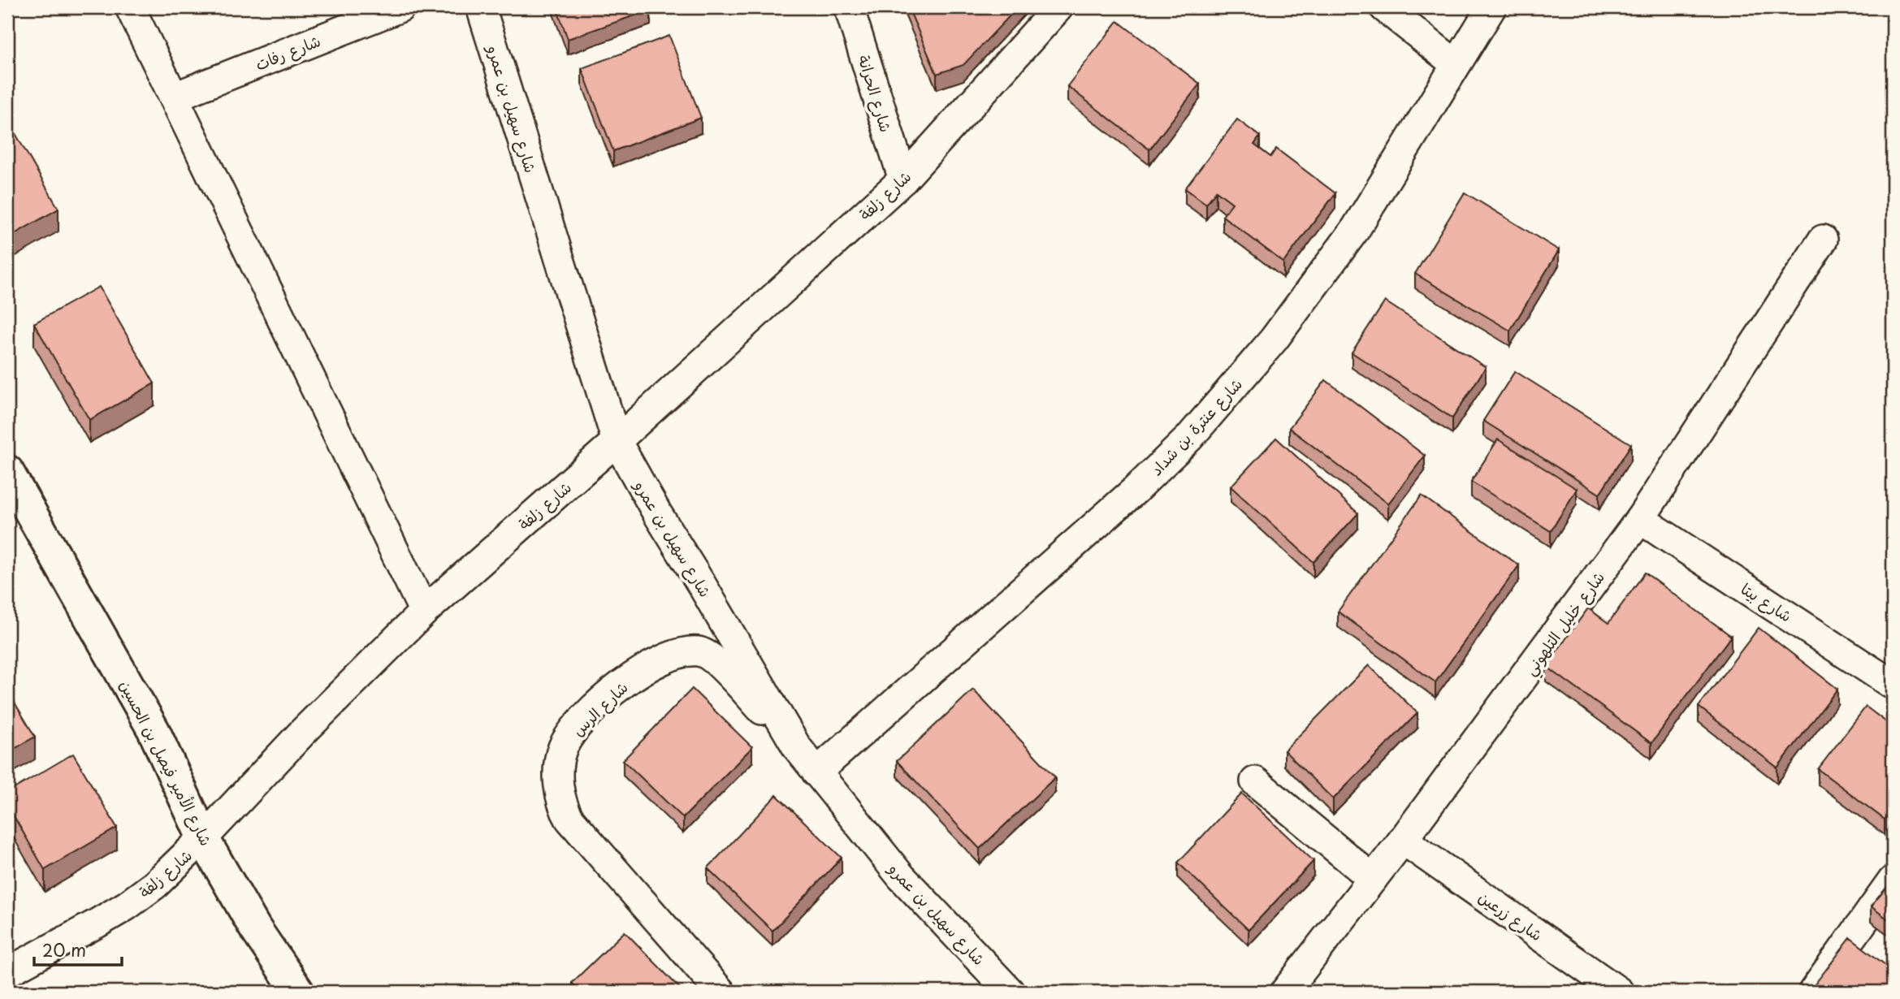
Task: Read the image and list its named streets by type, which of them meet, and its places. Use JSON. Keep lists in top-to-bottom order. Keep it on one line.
{"streets":{"street":["شارع رفات","شارع الحرانة","شارع سهيل بن عمرو","شارع زلفة","شارع عنترة بن شداد","شارع بيتا","شارع خليل التلهوني","شارع الرس","شارع الأمير فيصل بن الحسين","شارع زرعين"]},"crossings":[["شارع الحرانة","شارع زلفة"],["شارع سهيل بن عمرو","شارع زلفة"],["شارع سهيل بن عمرو","شارع عنترة بن شداد"],["شارع سهيل بن عمرو","شارع الرس"],["شارع زلفة","شارع الأمير فيصل بن الحسين"],["شارع بيتا","شارع خليل التلهوني"],["شارع خليل التلهوني","شارع زرعين"]],"scale_bar":"20 m"}
